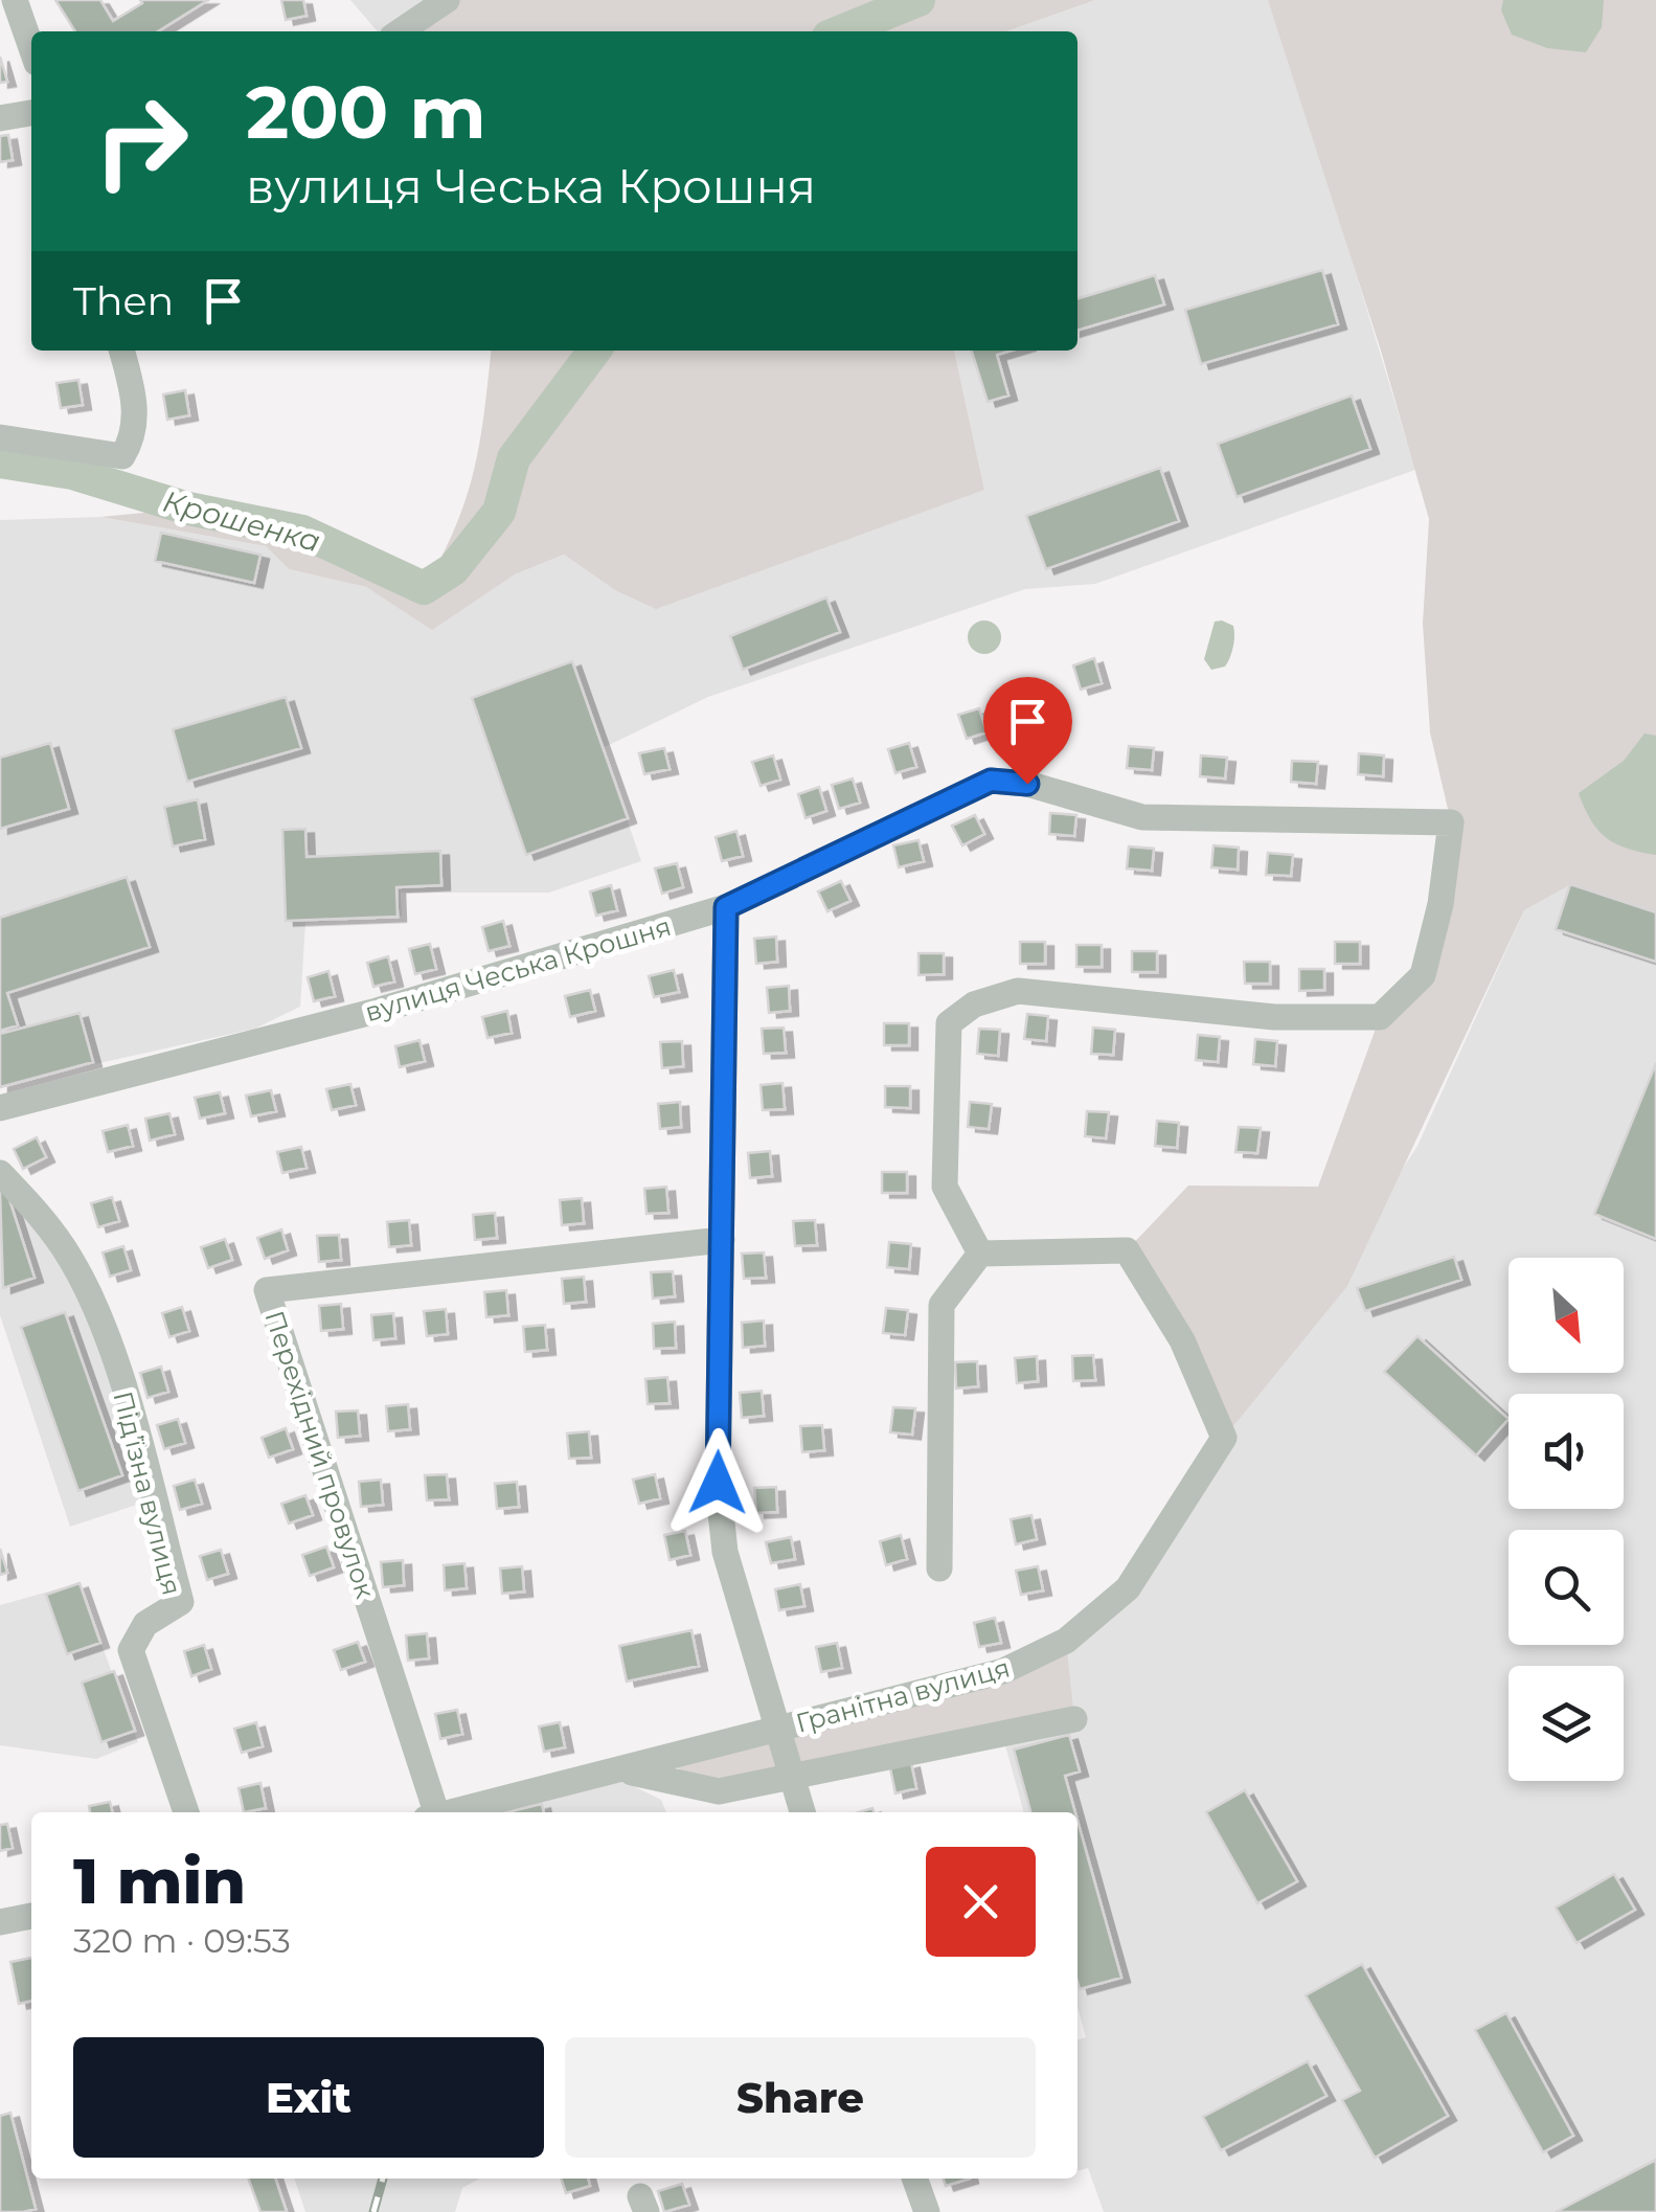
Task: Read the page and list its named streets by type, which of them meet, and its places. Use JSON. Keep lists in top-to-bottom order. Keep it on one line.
{"streets":{"street":["вулиця Чеська Крошня","Перехідний провулок","Підʼїзна вулиця","Гранітна вулиця"]},"crossings":[["вулиця Чеська Крошня","Гранітна вулиця"]],"water":["Крошенка"],"north":"bottom right","page":{"turn":["200 m","вулиця Чеська Крошня"],"then":"Then","heading":["1 min","320 m · 09:53"],"buttons":["Exit","Share"]}}
